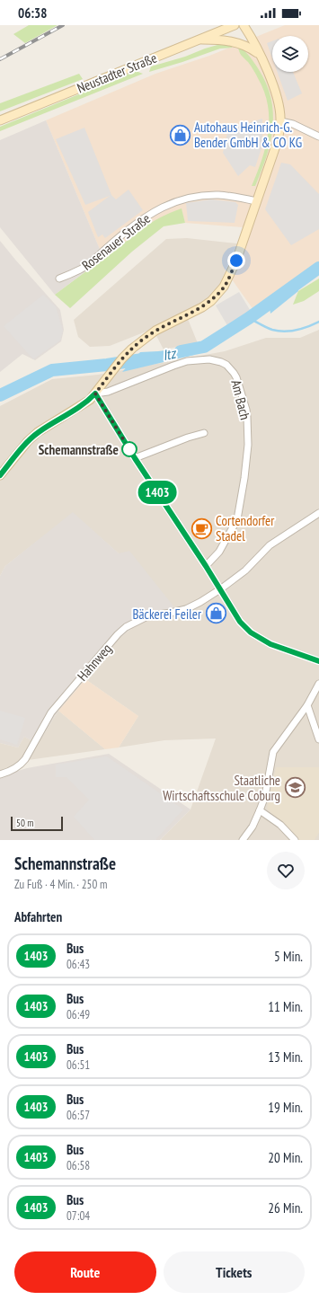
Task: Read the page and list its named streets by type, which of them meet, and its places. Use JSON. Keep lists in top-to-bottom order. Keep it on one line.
{"streets":{"street":["Neustadter Straße","Rosenauer Straße","Am Bach","Hahnweg"]},"water":["Itz"],"places":{"shop":["Autohaus Heinrich-G. Bender GmbH & CO KG","Bäckerei Feiler"],"other":["Schemannstraße"],"cafe":["Cortendorfer Stadel"],"school or university":["Staatliche Wirtschaftsschule Coburg"]},"lines":["bus line 1403"],"scale_bar":"50 m","page":{"status":"06:38","on_map":"1403","scale":"50 m","heading":[["Schemannstraße","Zu Fuß · 4 Min. · 250 m"],"Abfahrten"],"list":[{"mark":"1403","name":"Bus","note":"06:43","value":"5 Min."},{"mark":"1403","name":"Bus","note":"06:49","value":"11 Min."},{"mark":"1403","name":"Bus","note":"06:51","value":"13 Min."},{"mark":"1403","name":"Bus","note":"06:57","value":"19 Min."},{"mark":"1403","name":"Bus","note":"06:58","value":"20 Min."},{"mark":"1403","name":"Bus","note":"07:04","value":"26 Min."}],"buttons":["Route","Tickets"]}}
